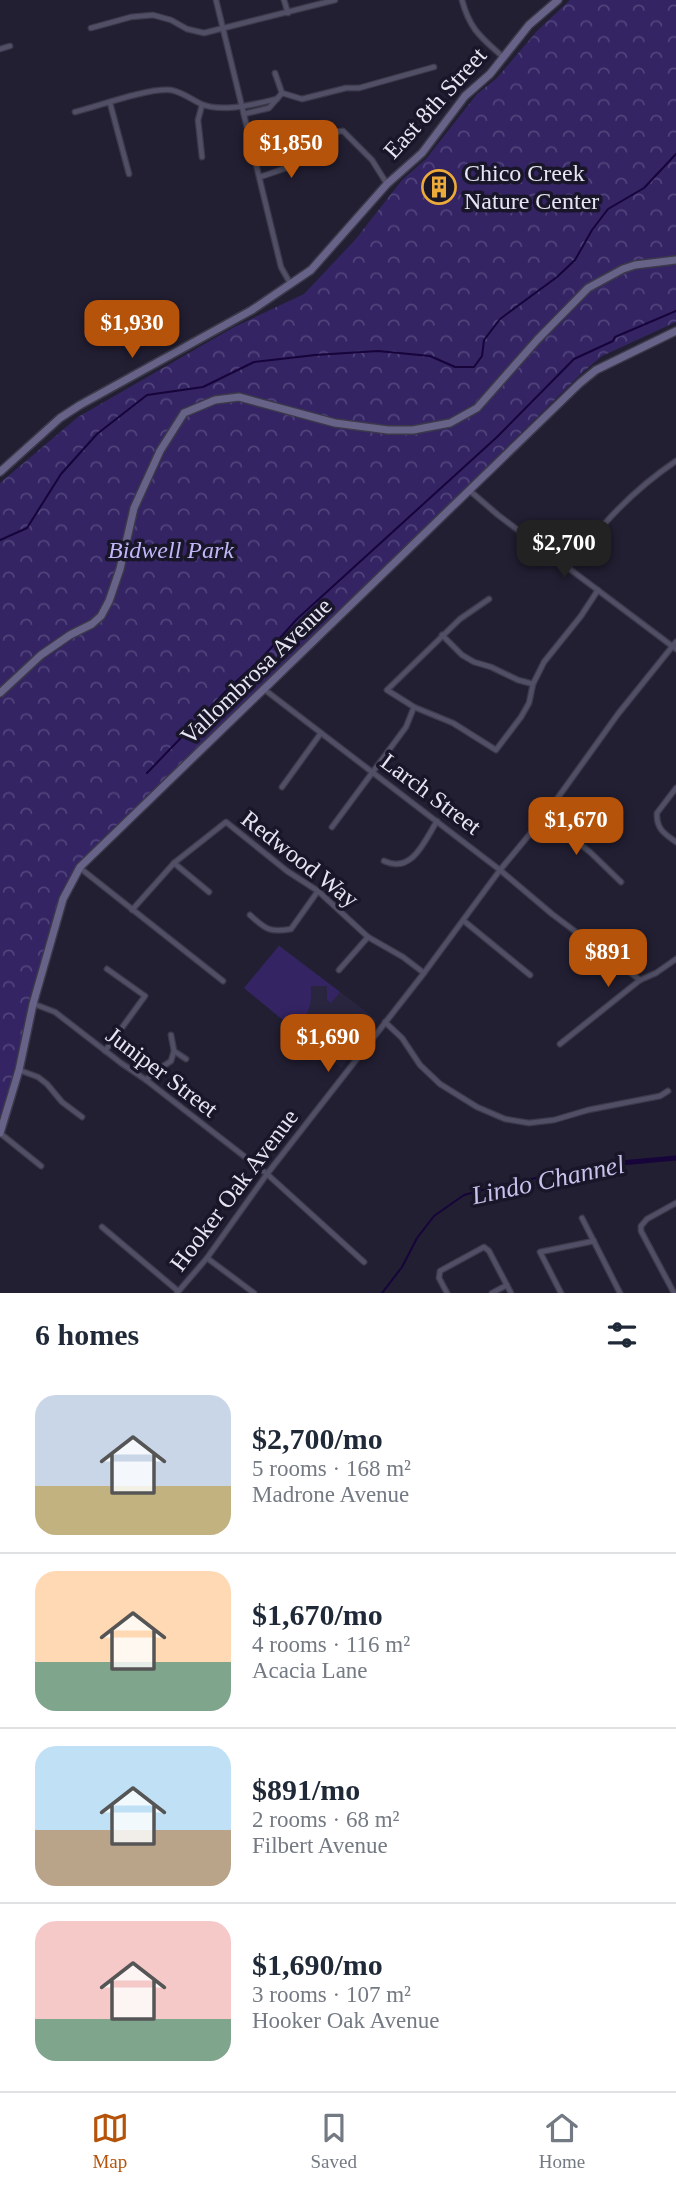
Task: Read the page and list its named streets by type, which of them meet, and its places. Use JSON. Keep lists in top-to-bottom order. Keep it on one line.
{"streets":{"street":["East 8th Street","Vallombrosa Avenue","Larch Street","Redwood Way","Juniper Street","Hooker Oak Avenue"]},"crossings":[["Vallombrosa Avenue","Larch Street"],["Vallombrosa Avenue","Juniper Street"],["Larch Street","Hooker Oak Avenue"],["Redwood Way","Hooker Oak Avenue"],["Juniper Street","Hooker Oak Avenue"]],"water":["Lindo Channel"],"parks":["Bidwell Park"],"places":{"building":["Chico Creek Nature Center"]},"page":{"price":["$1,850","$1,930","$2,700","$1,670","$891","$1,690"],"heading":"6 homes","list":[{"name":"$2,700/mo","note":"5 rooms · 168 m² · Madrone Avenue"},{"name":"$1,670/mo","note":"4 rooms · 116 m² · Acacia Lane"},{"name":"$891/mo","note":"2 rooms · 68 m² · Filbert Avenue"},{"name":"$1,690/mo","note":"3 rooms · 107 m² · Hooker Oak Avenue"}],"tabs":["Map","Saved","Home"]}}
